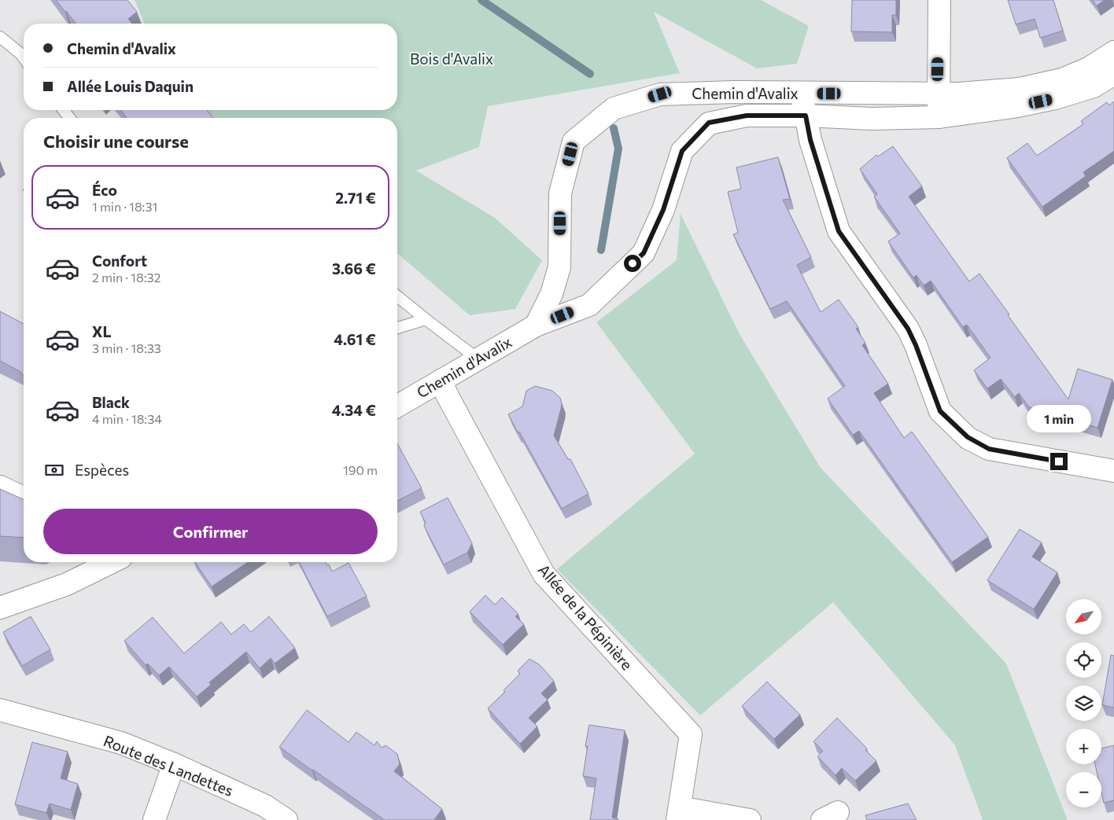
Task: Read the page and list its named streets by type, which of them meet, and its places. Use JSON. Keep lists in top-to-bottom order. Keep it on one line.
{"streets":{"street":["Chemin d'Avalix","Allée de la Pépinière","Route des Landettes"]},"crossings":[["Chemin d'Avalix","Allée de la Pépinière"]],"parks":["Bois d'Avalix"],"north":"bottom left","page":{"banner":["Chemin d'Avalix","Allée Louis Daquin"],"heading":"Choisir une course","list":[{"name":"Éco","note":"1 min · 18:31","value":"2.71 €"},{"name":"Confort","note":"2 min · 18:32","value":"3.66 €"},{"name":"XL","note":"3 min · 18:33","value":"4.61 €"},{"name":"Black","note":"4 min · 18:34","value":"4.34 €"}],"bubble":"1 min","pay":["Espèces","190 m"],"buttons":"Confirmer","map_buttons":["+","−"]}}
